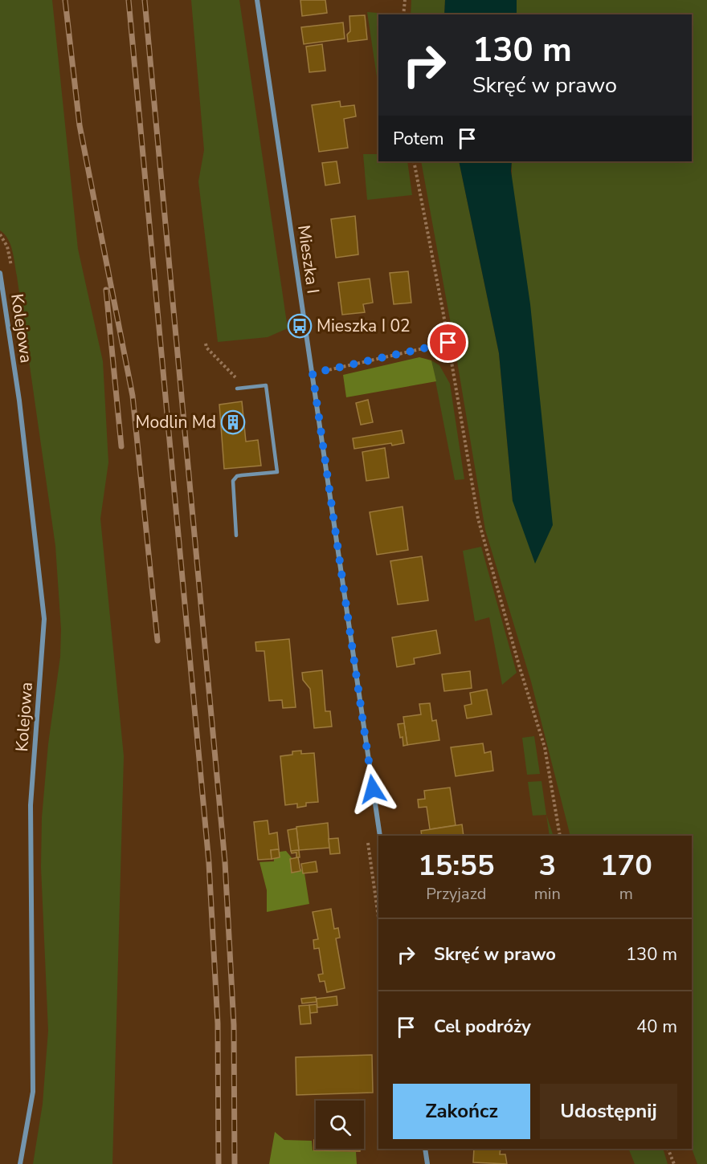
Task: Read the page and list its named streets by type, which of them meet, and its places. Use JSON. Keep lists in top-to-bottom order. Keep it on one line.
{"streets":{"street":["Mieszka I","Kolejowa"]},"places":{"bus stop":["Mieszka I 02"],"building":["Modlin Md"]},"page":{"turn":["130 m","Skręć w prawo"],"then":"Potem","eta":["15:55","Przyjazd","3","min","170","m"],"list":[{"name":"Skręć w prawo","value":"130 m"},{"name":"Cel podróży","value":"40 m"}],"buttons":["Zakończ","Udostępnij"]}}
